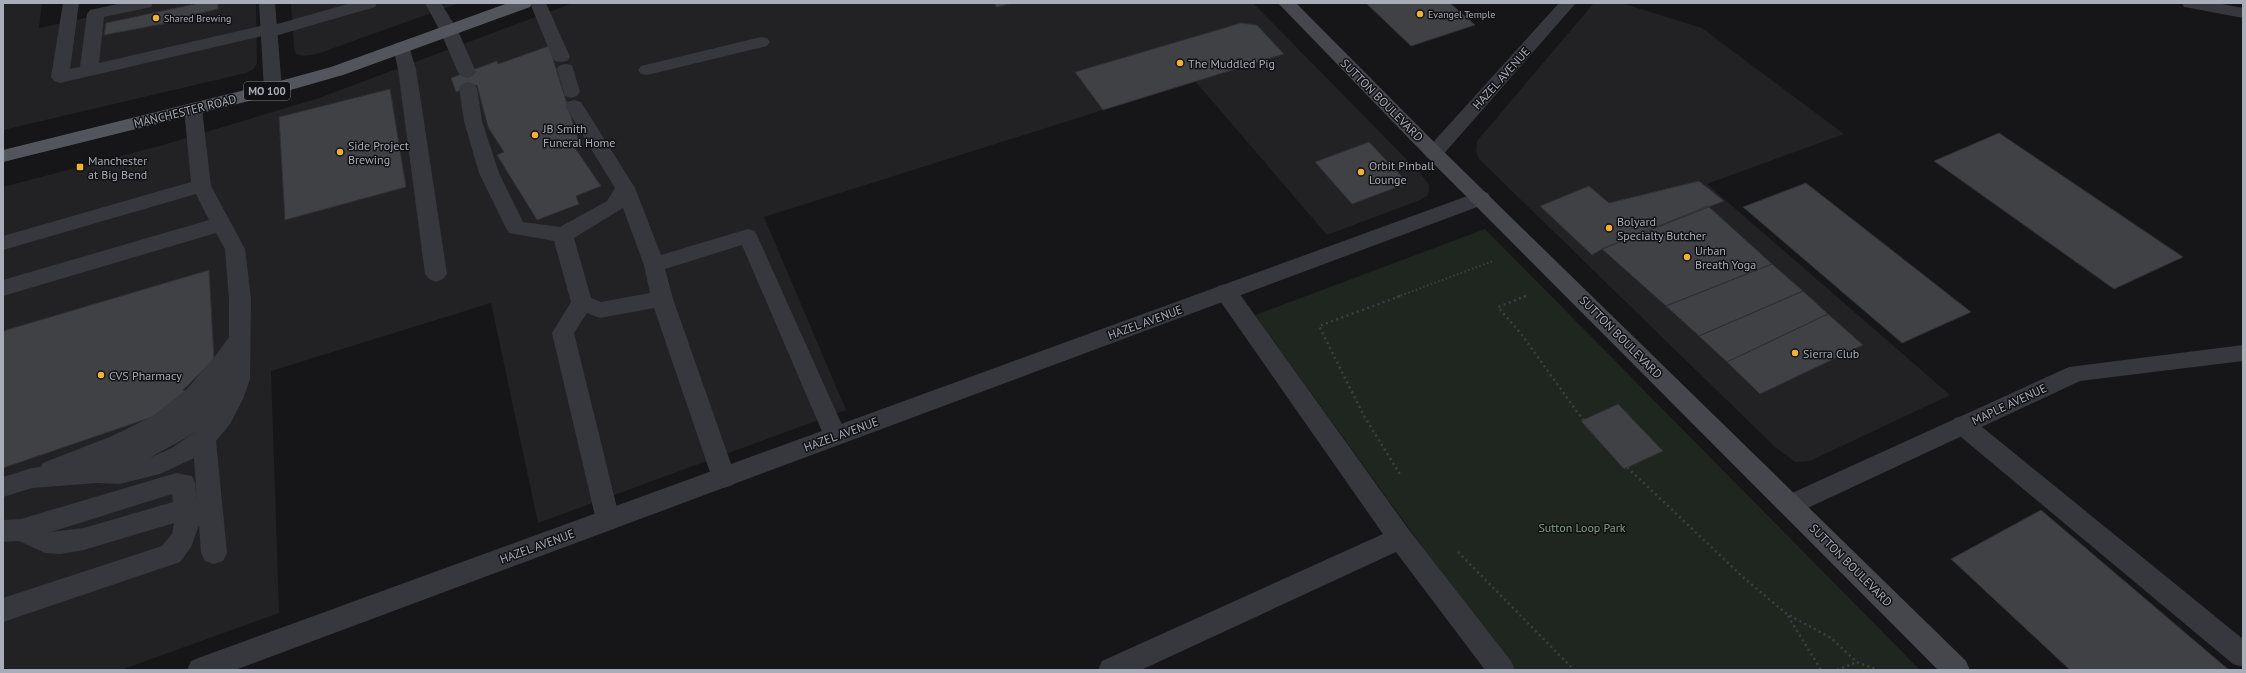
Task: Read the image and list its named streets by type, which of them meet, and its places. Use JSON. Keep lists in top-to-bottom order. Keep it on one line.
{"streets":{"main road":["MO 100","MANCHESTER ROAD"],"street":["HAZEL AVENUE","SUTTON BOULEVARD","MAPLE AVENUE"]},"crossings":[["HAZEL AVENUE","SUTTON BOULEVARD"],["SUTTON BOULEVARD","MAPLE AVENUE"]],"parks":["Sutton Loop Park"],"places":{"other":["Evangel Temple","Shared Brewing","The Muddled Pig","JB Smith Funeral Home","Side Project Brewing","Orbit Pinball Lounge","Bolyard Specialty Butcher","Urban Breath Yoga","Sierra Club","CVS Pharmacy"],"transit":["Manchester at Big Bend"]}}
